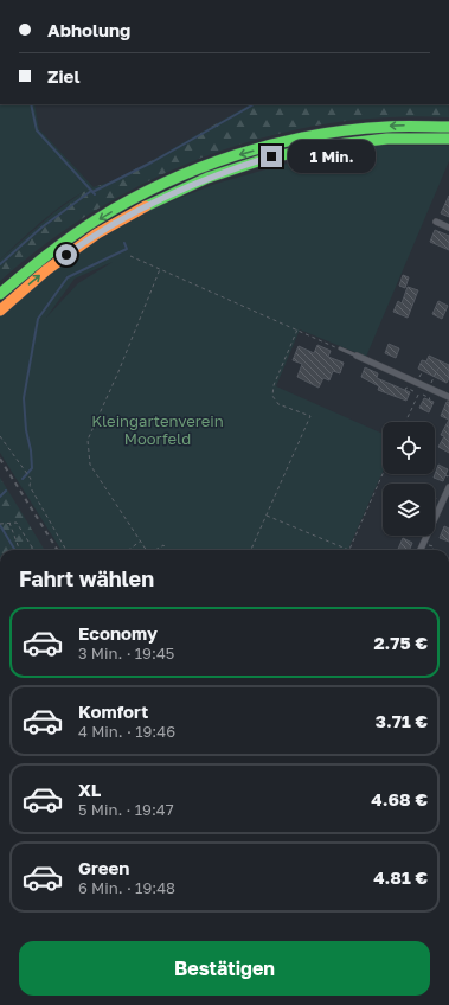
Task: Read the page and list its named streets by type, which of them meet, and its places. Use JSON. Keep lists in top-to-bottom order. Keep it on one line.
{"parks":["Kleingartenverein Moorfeld"],"page":{"banner":["Abholung","Ziel"],"bubble":"1 Min.","heading":"Fahrt wählen","list":[{"name":"Economy","note":"3 Min. · 19:45","value":"2.75 €"},{"name":"Komfort","note":"4 Min. · 19:46","value":"3.71 €"},{"name":"XL","note":"5 Min. · 19:47","value":"4.68 €"},{"name":"Green","note":"6 Min. · 19:48","value":"4.81 €"}],"buttons":"Bestätigen"}}
